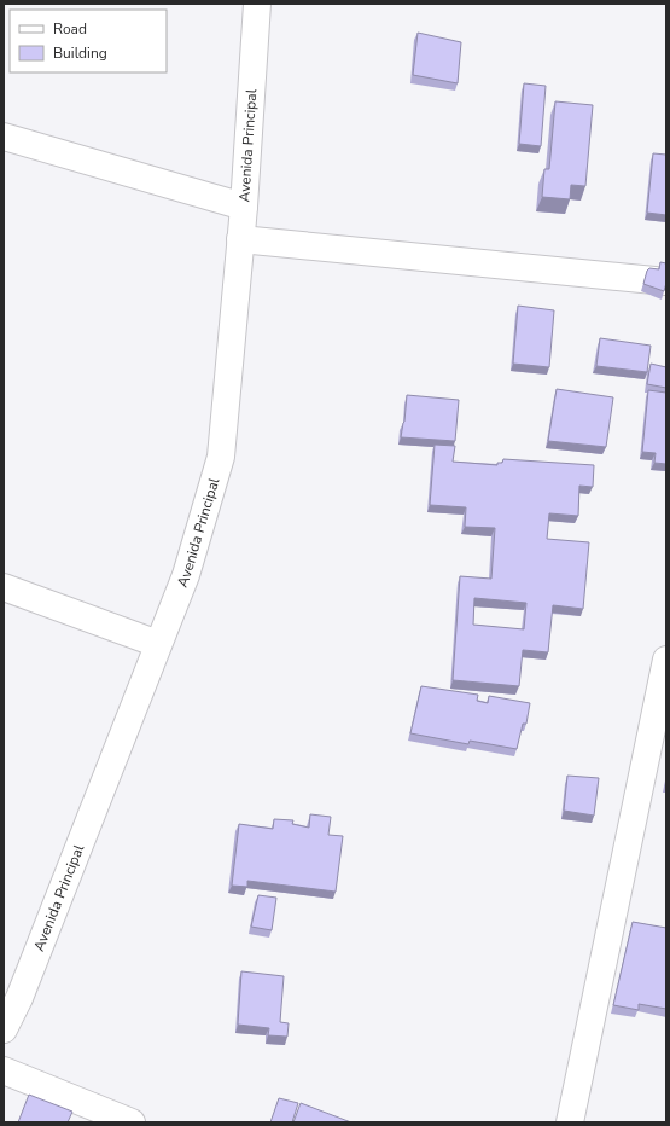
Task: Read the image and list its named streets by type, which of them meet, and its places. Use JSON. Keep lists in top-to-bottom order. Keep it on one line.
{"streets":{"street":["Avenida Principal"]},"legend":["Road","Building"]}
